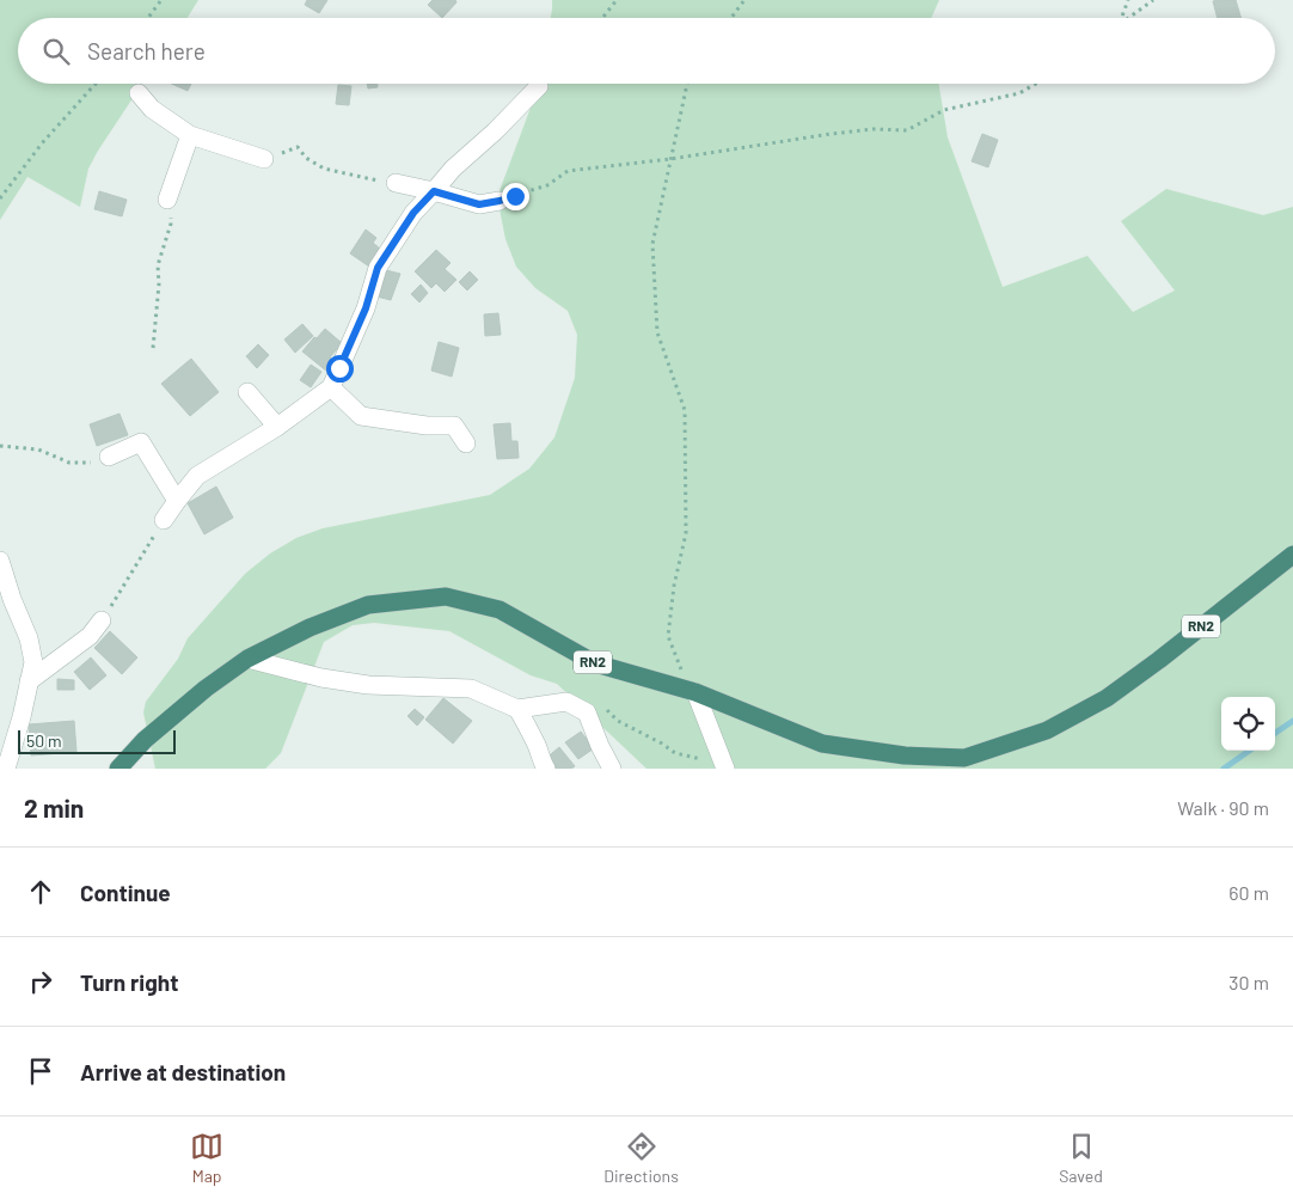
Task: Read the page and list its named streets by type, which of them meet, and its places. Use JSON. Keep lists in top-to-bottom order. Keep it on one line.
{"streets":{"highway":["RN2"]},"scale_bar":"50 m","page":{"search":"Search here","scale":"50 m","heading":["2 min","Walk · 90 m"],"list":[["Continue","60 m"],["Turn right","30 m"],"Arrive at destination"],"nav":["Map","Directions","Saved"]}}
